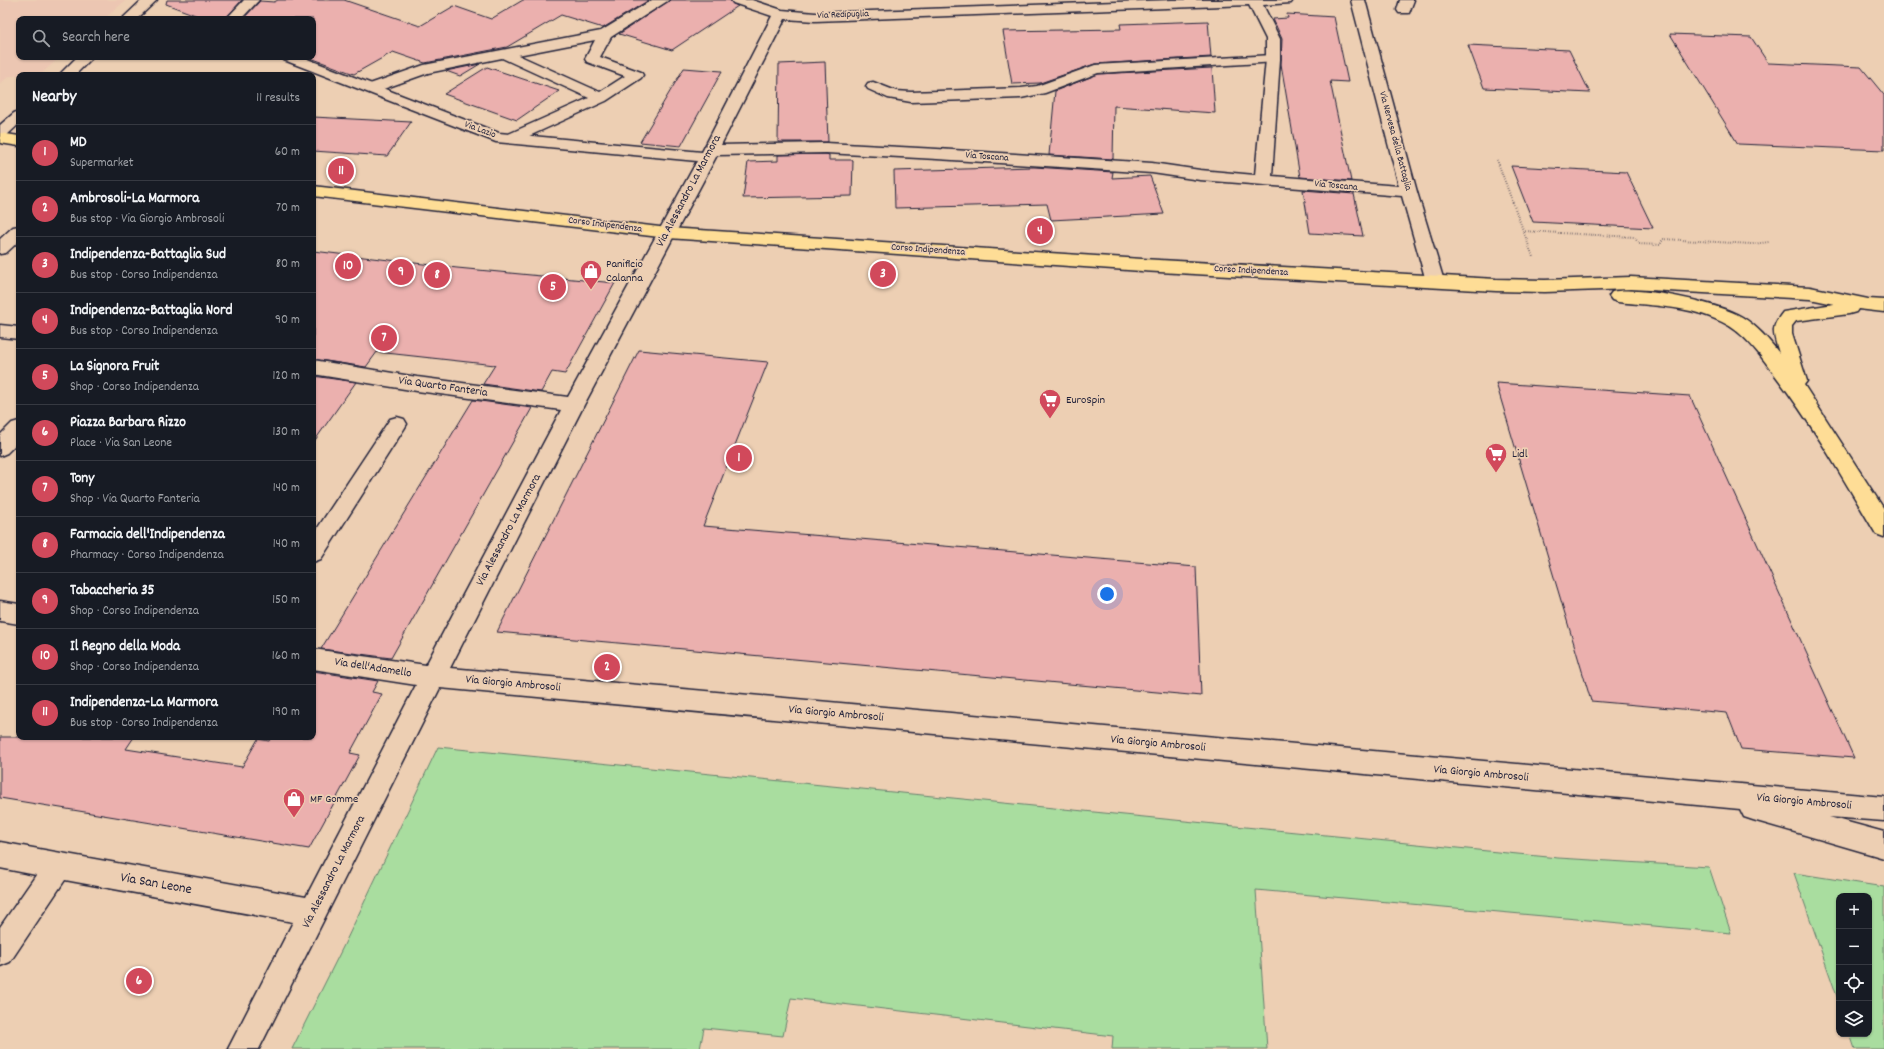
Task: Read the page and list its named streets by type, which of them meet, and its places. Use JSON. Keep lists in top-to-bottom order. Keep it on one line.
{"streets":{"main road":["Corso Indipendenza"],"street":["Via Redipuglia","Via Lazio","Via Nervesa della Battaglia","Via Toscana","Via Alessandro La Marmora","Via Quarto Fanteria","Via dell'Adamello","Via Giorgio Ambrosoli","Via San Leone"]},"crossings":[["Via Redipuglia","Via Alessandro La Marmora"],["Via Lazio","Via Toscana"],["Via Lazio","Via Alessandro La Marmora"],["Via Nervesa della Battaglia","Via Toscana"],["Via Nervesa della Battaglia","Corso Indipendenza"],["Via Toscana","Via Alessandro La Marmora"],["Via Alessandro La Marmora","Corso Indipendenza"],["Via Alessandro La Marmora","Via Quarto Fanteria"],["Via Alessandro La Marmora","Via dell'Adamello"],["Via Alessandro La Marmora","Via Giorgio Ambrosoli"],["Via Alessandro La Marmora","Via San Leone"],["Via dell'Adamello","Via Giorgio Ambrosoli"]],"places":{"shop":["Panificio Calanna","MF Gomme"],"supermarket":["EuroSpin","Lidl"]},"page":{"search":"Search here","heading":["Nearby","11 results"],"list":[{"mark":"1","name":"MD","note":"Supermarket","value":"60 m"},{"mark":"2","name":"Ambrosoli-La Marmora","note":"Bus stop · Via Giorgio Ambrosoli","value":"70 m"},{"mark":"3","name":"Indipendenza-Battaglia Sud","note":"Bus stop · Corso Indipendenza","value":"80 m"},{"mark":"4","name":"Indipendenza-Battaglia Nord","note":"Bus stop · Corso Indipendenza","value":"90 m"},{"mark":"5","name":"La Signora Fruit","note":"Shop · Corso Indipendenza","value":"120 m"},{"mark":"6","name":"Piazza Barbara Rizzo","note":"Place · Via San Leone","value":"130 m"},{"mark":"7","name":"Tony","note":"Shop · Via Quarto Fanteria","value":"140 m"},{"mark":"8","name":"Farmacia dell'Indipendenza","note":"Pharmacy · Corso Indipendenza","value":"140 m"},{"mark":"9","name":"Tabaccheria 35","note":"Shop · Corso Indipendenza","value":"150 m"},{"mark":"10","name":"Il Regno della Moda","note":"Shop · Corso Indipendenza","value":"160 m"},{"mark":"11","name":"Indipendenza-La Marmora","note":"Bus stop · Corso Indipendenza","value":"190 m"}],"pins":["11","4","10","9","3","8","5","7","1","2","6"],"map_buttons":["+","−"]}}
